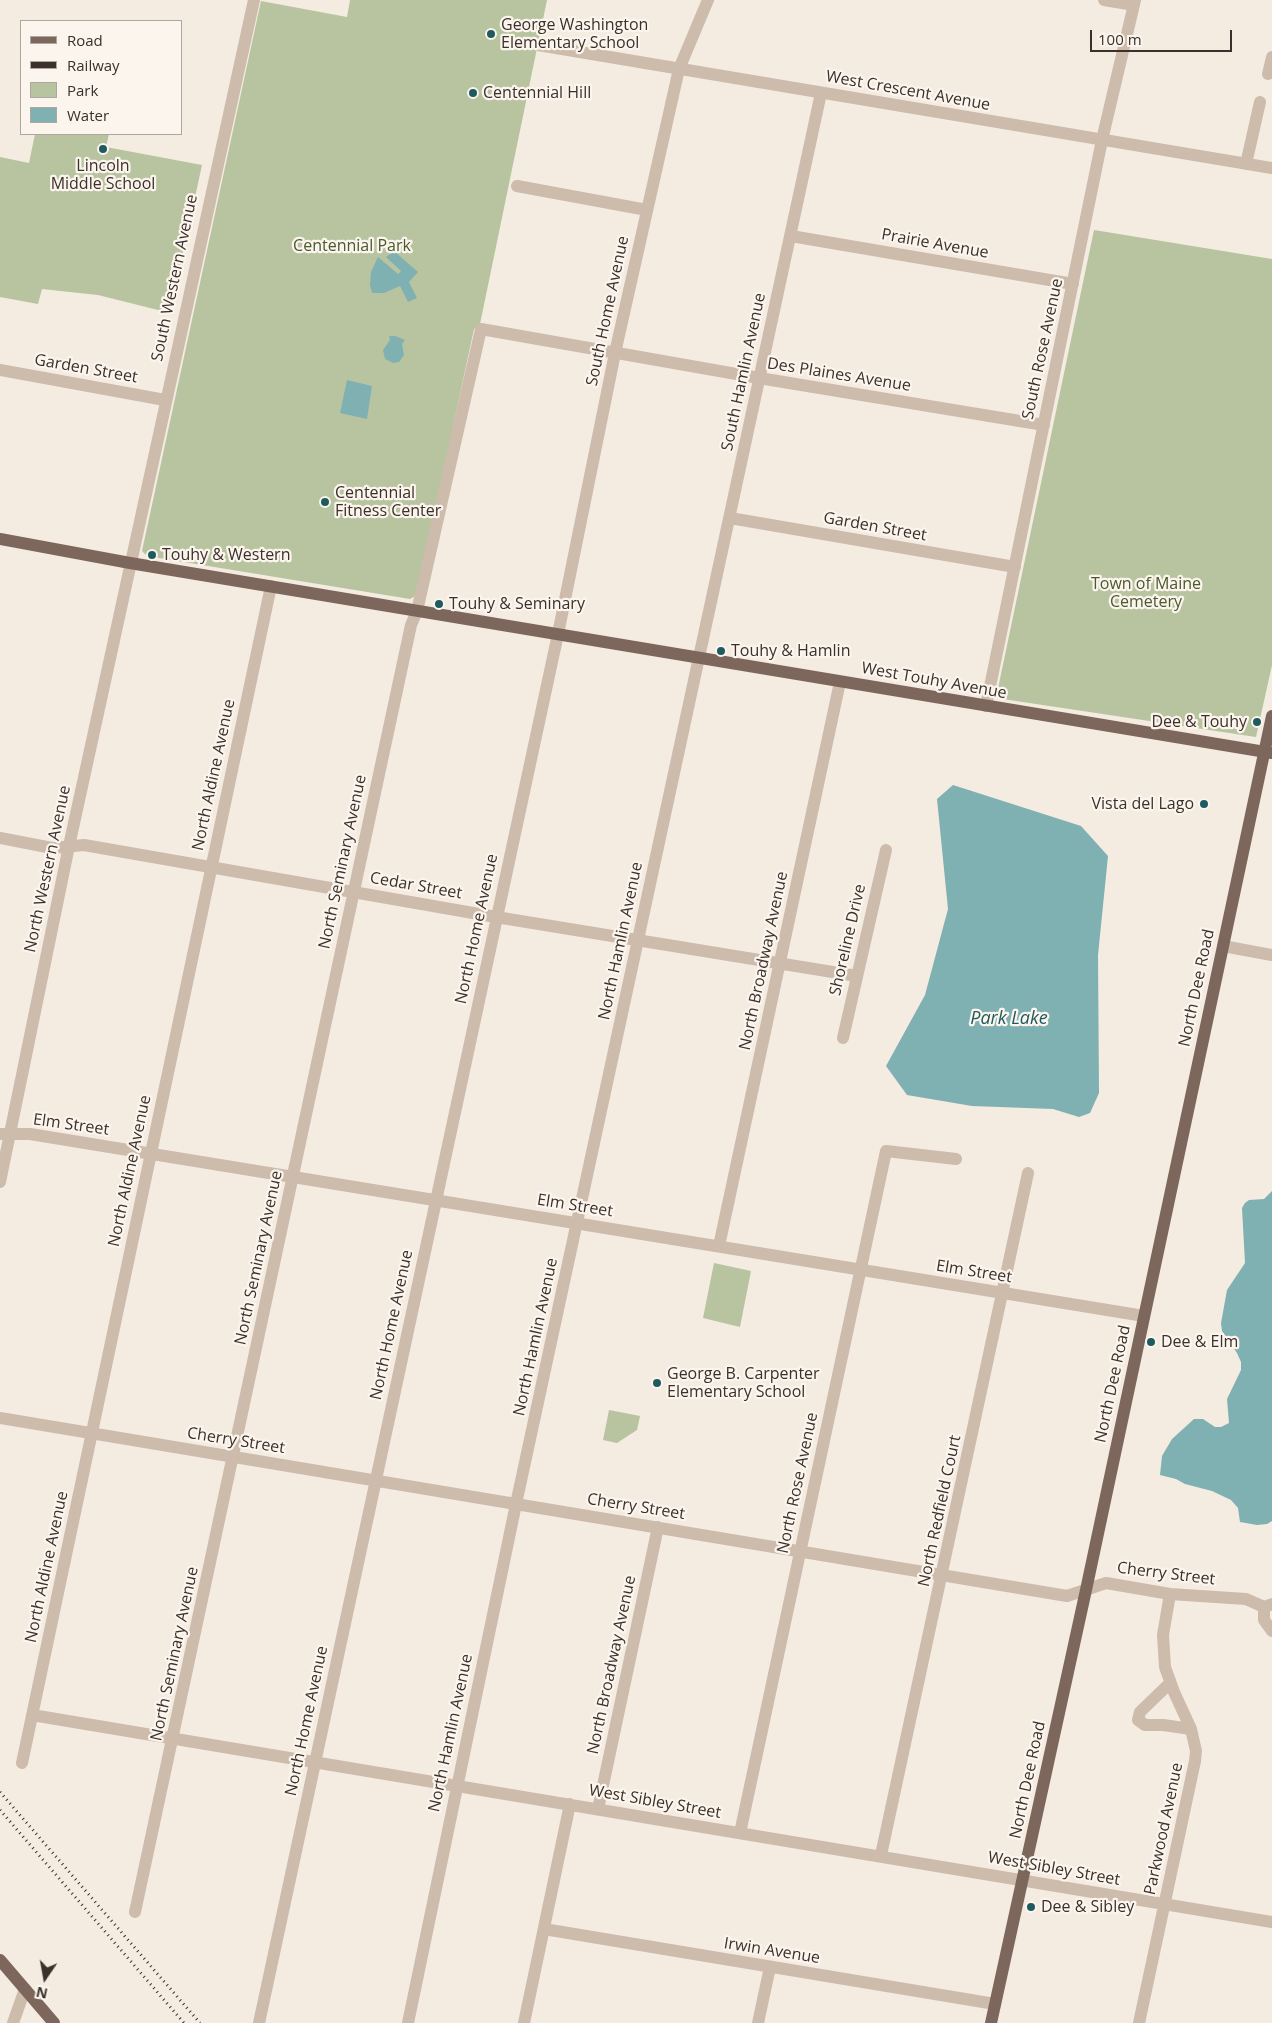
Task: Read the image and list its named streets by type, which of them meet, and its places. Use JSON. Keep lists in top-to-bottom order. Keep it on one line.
{"streets":{"main road":["West Touhy Avenue","North Dee Road"],"street":["West Crescent Avenue","Prairie Avenue","South Western Avenue","South Home Avenue","South Rose Avenue","Garden Street","South Hamlin Avenue","Des Plaines Avenue","North Aldine Avenue","North Seminary Avenue","North Western Avenue","Cedar Street","North Home Avenue","Shoreline Drive","North Hamlin Avenue","North Broadway Avenue","Elm Street","Cherry Street","North Rose Avenue","North Redfield Court","West Sibley Street","Parkwood Avenue","Irwin Avenue"]},"crossings":[["West Crescent Avenue","South Home Avenue"],["West Crescent Avenue","South Rose Avenue"],["West Crescent Avenue","South Hamlin Avenue"],["Prairie Avenue","South Rose Avenue"],["Prairie Avenue","South Hamlin Avenue"],["South Western Avenue","Garden Street"],["South Western Avenue","West Touhy Avenue"],["South Western Avenue","North Western Avenue"],["South Home Avenue","Des Plaines Avenue"],["South Home Avenue","West Touhy Avenue"],["South Home Avenue","North Home Avenue"],["South Rose Avenue","Garden Street"],["South Rose Avenue","Des Plaines Avenue"],["South Rose Avenue","West Touhy Avenue"],["Garden Street","South Hamlin Avenue"],["South Hamlin Avenue","Des Plaines Avenue"],["South Hamlin Avenue","West Touhy Avenue"],["South Hamlin Avenue","North Hamlin Avenue"],["Des Plaines Avenue","North Seminary Avenue"],["West Touhy Avenue","North Aldine Avenue"],["West Touhy Avenue","North Seminary Avenue"],["West Touhy Avenue","North Western Avenue"],["West Touhy Avenue","North Home Avenue"],["West Touhy Avenue","North Hamlin Avenue"],["West Touhy Avenue","North Broadway Avenue"],["West Touhy Avenue","North Dee Road"],["North Aldine Avenue","Cedar Street"],["North Aldine Avenue","Elm Street"],["North Aldine Avenue","Cherry Street"],["North Aldine Avenue","West Sibley Street"],["North Seminary Avenue","Cedar Street"],["North Seminary Avenue","Elm Street"],["North Seminary Avenue","Cherry Street"],["North Seminary Avenue","West Sibley Street"],["North Western Avenue","Cedar Street"],["North Western Avenue","Elm Street"],["Cedar Street","North Home Avenue"],["Cedar Street","Shoreline Drive"],["Cedar Street","North Hamlin Avenue"],["Cedar Street","North Broadway Avenue"],["North Home Avenue","Elm Street"],["North Home Avenue","Cherry Street"],["North Home Avenue","West Sibley Street"],["North Hamlin Avenue","Elm Street"],["North Hamlin Avenue","Cherry Street"],["North Hamlin Avenue","West Sibley Street"],["North Broadway Avenue","Elm Street"],["North Broadway Avenue","Cherry Street"],["North Broadway Avenue","West Sibley Street"],["North Dee Road","Elm Street"],["North Dee Road","Cherry Street"],["North Dee Road","West Sibley Street"],["North Dee Road","Irwin Avenue"],["Elm Street","North Rose Avenue"],["Elm Street","North Redfield Court"],["Cherry Street","North Rose Avenue"],["Cherry Street","North Redfield Court"],["Cherry Street","Parkwood Avenue"],["North Rose Avenue","West Sibley Street"],["North Redfield Court","West Sibley Street"],["West Sibley Street","Parkwood Avenue"]],"water":["Park Lake"],"parks":["Centennial Park","Town of Maine Cemetery"],"places":["George Washington Elementary School","Centennial Hill","Lincoln Middle School","Centennial Fitness Center","Touhy & Western","Touhy & Seminary","Touhy & Hamlin","Dee & Touhy","Vista del Lago","Dee & Elm","George B. Carpenter Elementary School","Dee & Sibley"],"legend":["Road","Railway","Park","Water"],"scale_bar":"100 m","north":"bottom"}
